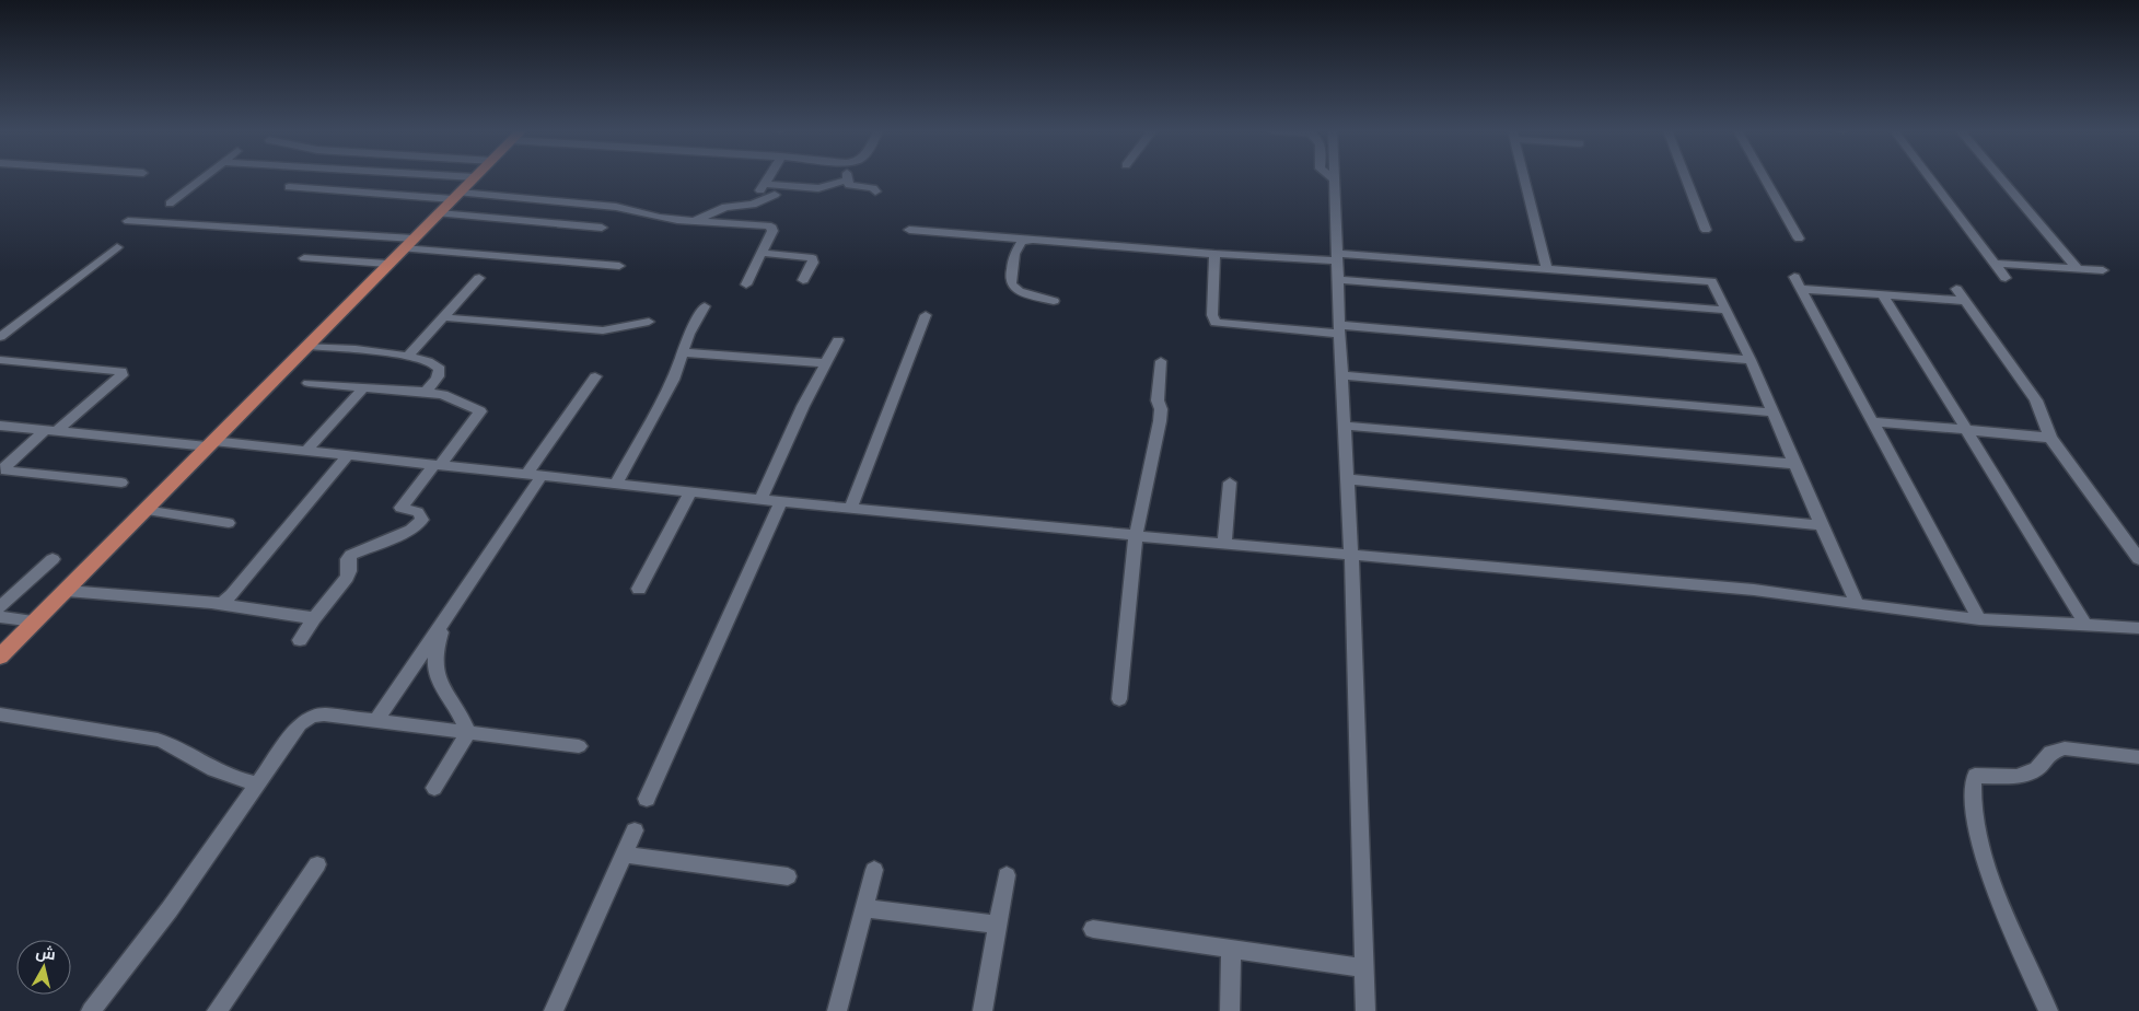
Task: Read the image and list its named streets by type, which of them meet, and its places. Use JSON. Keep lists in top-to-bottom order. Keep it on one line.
{"north":"top"}
